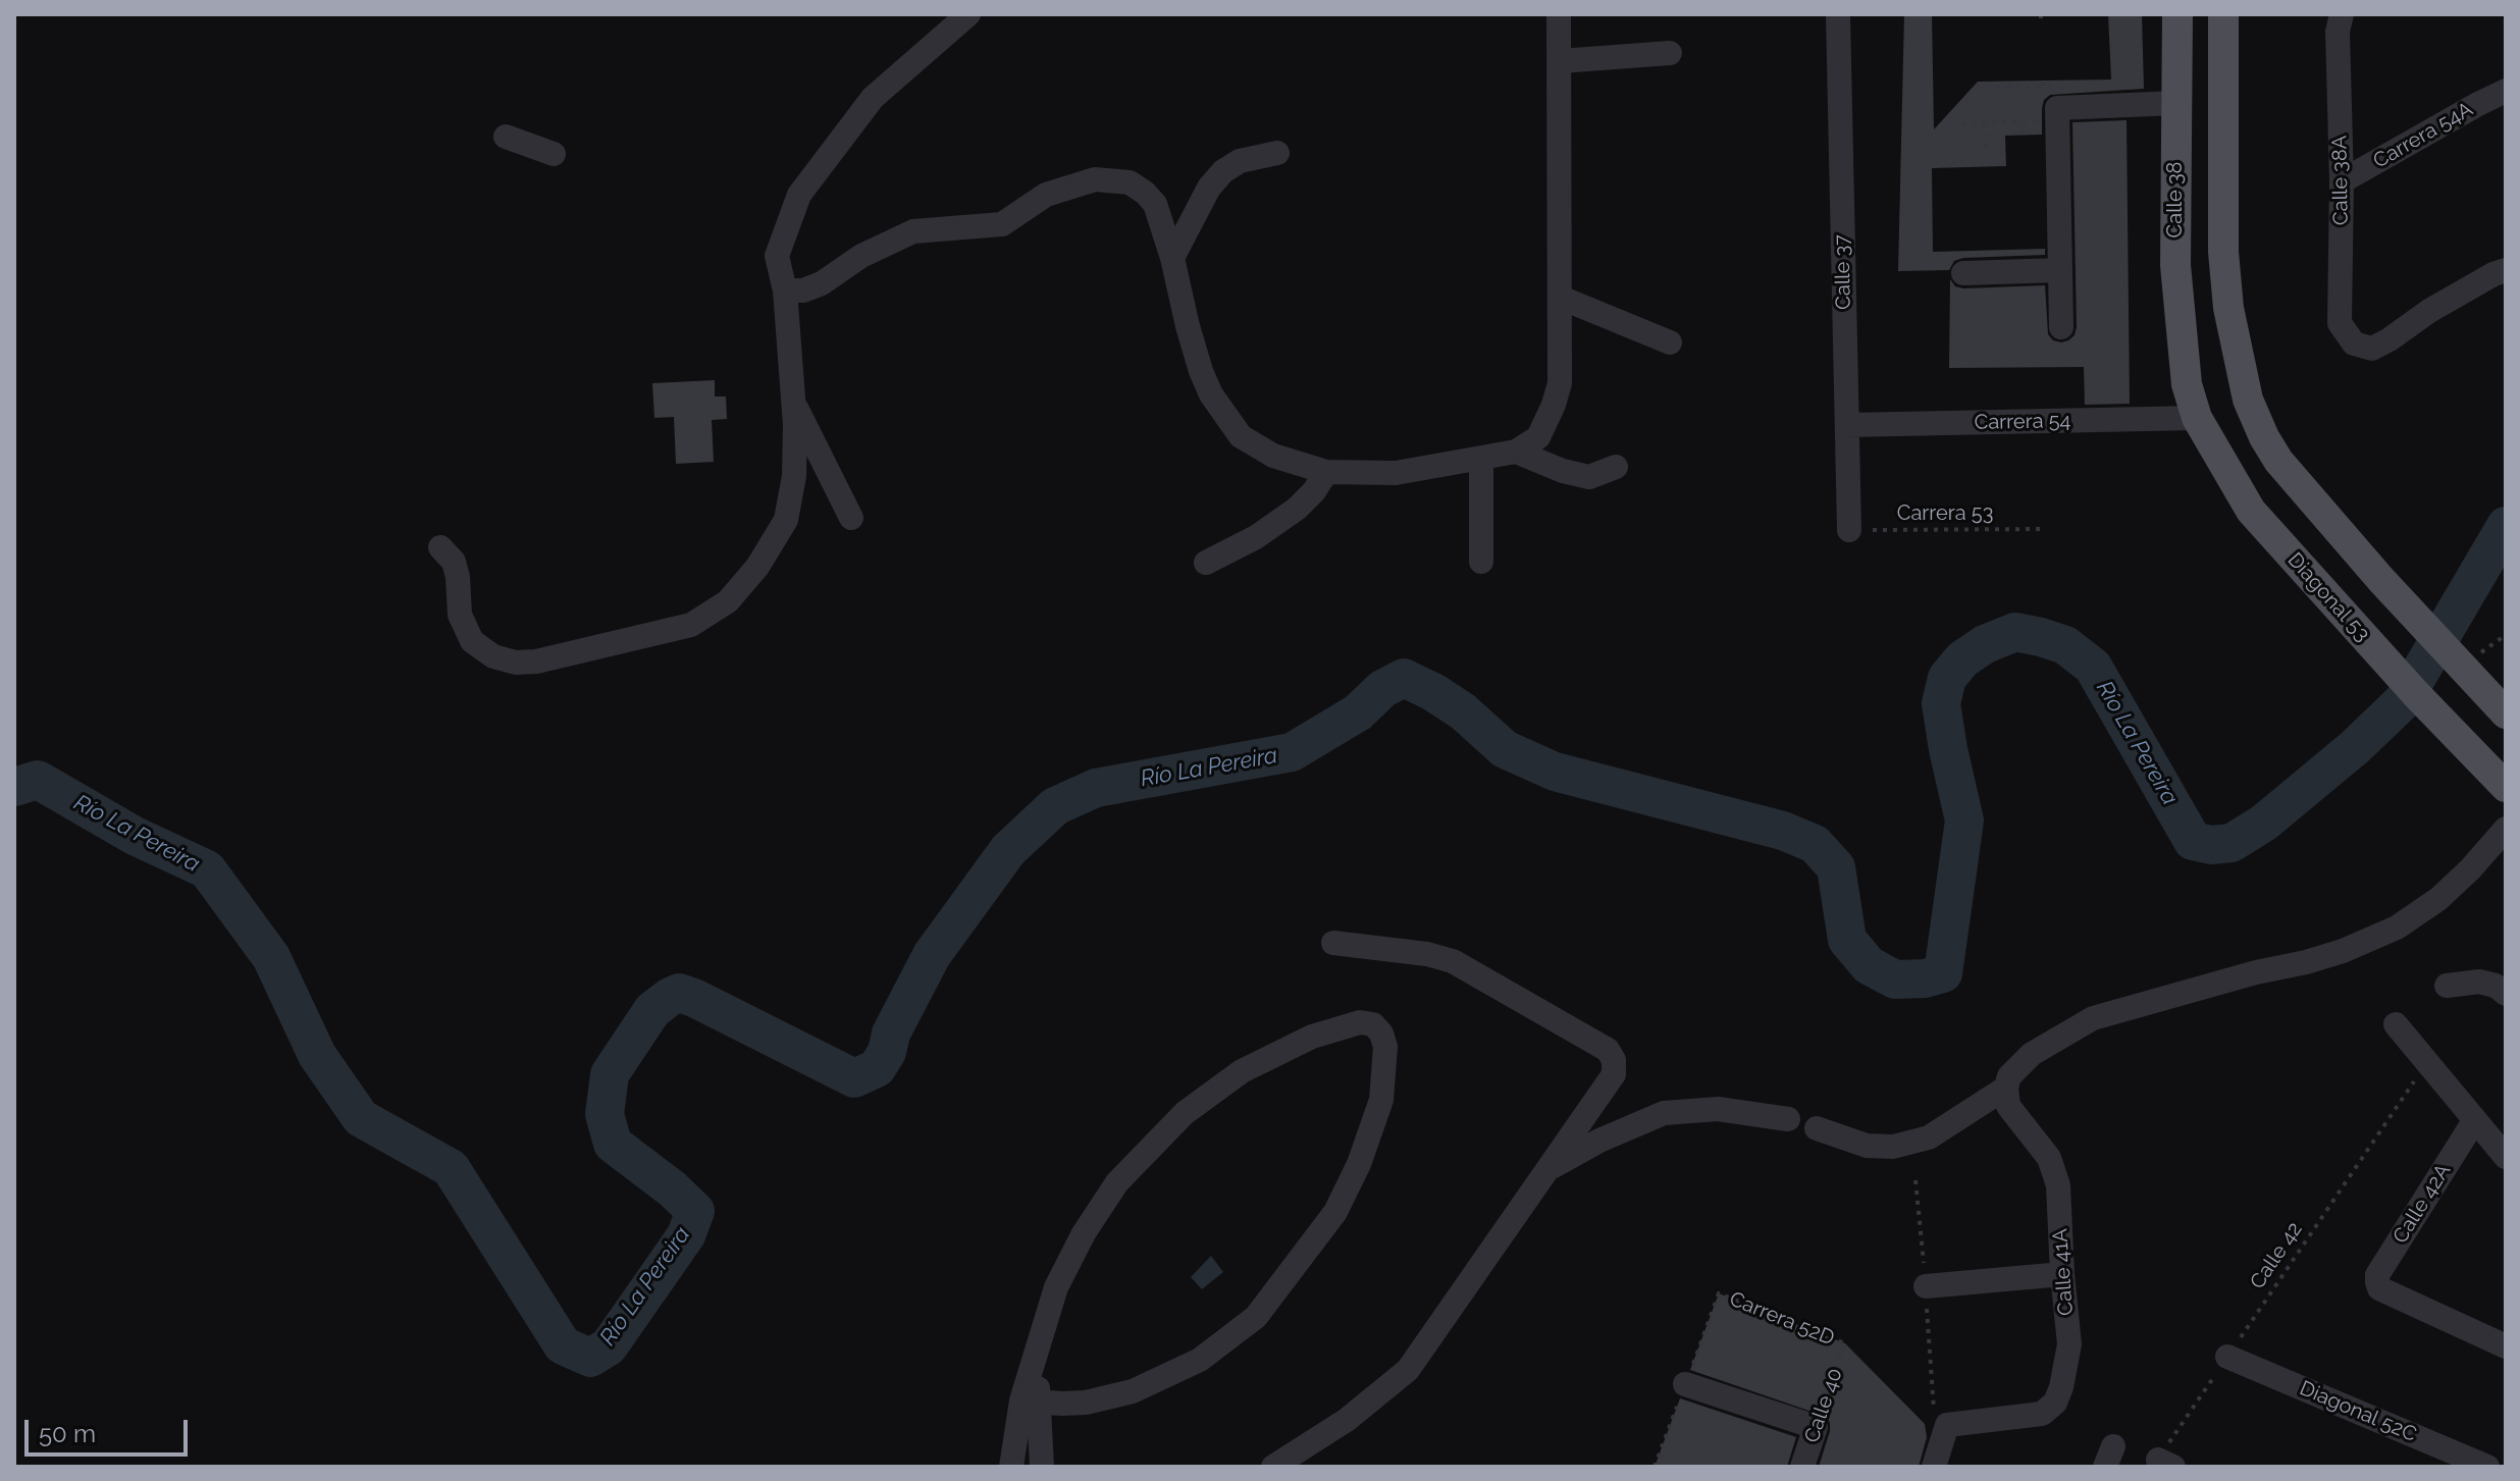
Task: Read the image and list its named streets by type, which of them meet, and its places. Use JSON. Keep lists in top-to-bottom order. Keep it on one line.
{"streets":{"main road":["Calle 38","Diagonal 53"],"street":["Carrera 54A","Calle 38A","Calle 37","Carrera 54","Calle 42A","Calle 41A","Calle 40","Diagonal 52C"],"path":["Carrera 53","Calle 42","Carrera 52D"]},"crossings":[["Carrera 54A","Calle 38A"],["Calle 38","Diagonal 53"],["Calle 37","Carrera 54"],["Calle 37","Carrera 53"],["Carrera 54","Diagonal 53"],["Calle 42","Diagonal 52C"],["Carrera 52D","Calle 40"]],"water":["Río La Pereira"],"scale_bar":"50 m"}
